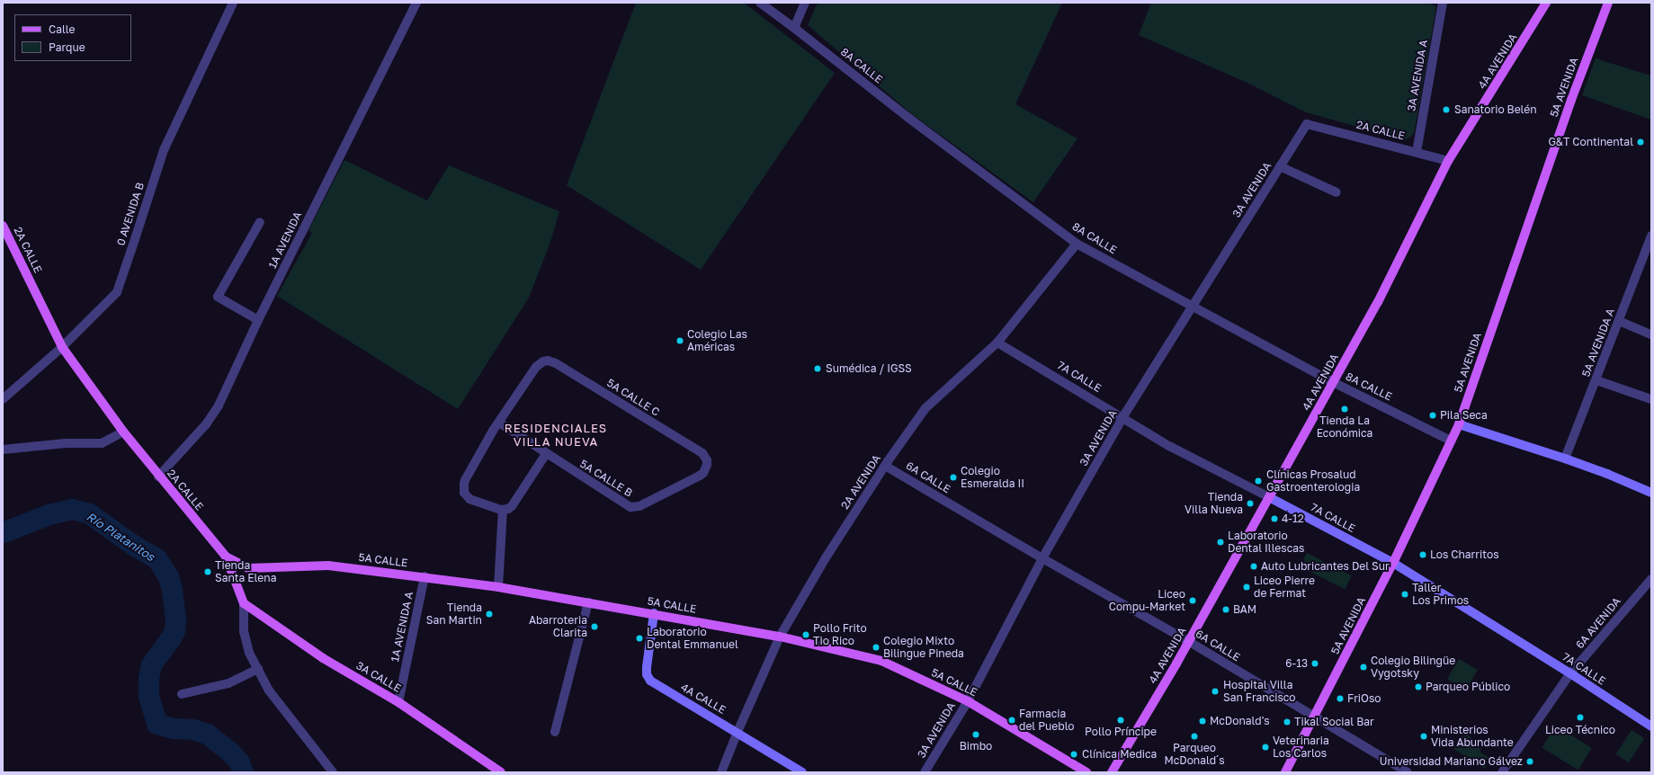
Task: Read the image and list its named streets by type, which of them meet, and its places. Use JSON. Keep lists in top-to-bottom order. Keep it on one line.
{"streets":{"main road":["4A AVENIDA","5A AVENIDA","2A CALLE","7A CALLE","5A CALLE","3A CALLE","4A CALLE"],"street":["8A CALLE","3A AVENIDA A","3A AVENIDA","0 AVENIDA B","1A AVENIDA","5A AVENIDA A","5A CALLE C","6A CALLE","5A CALLE B","2A AVENIDA","6A AVENIDA","1A AVENIDA A"]},"crossings":[["4A AVENIDA","8A CALLE"],["4A AVENIDA","2A CALLE"],["4A AVENIDA","7A CALLE"],["4A AVENIDA","6A CALLE"],["8A CALLE","5A AVENIDA"],["8A CALLE","3A AVENIDA"],["8A CALLE","2A AVENIDA"],["3A AVENIDA A","2A CALLE"],["5A AVENIDA","7A CALLE"],["5A AVENIDA","6A CALLE"],["2A CALLE","3A AVENIDA"],["2A CALLE","0 AVENIDA B"],["2A CALLE","1A AVENIDA"],["2A CALLE","5A CALLE"],["2A CALLE","3A CALLE"],["3A AVENIDA","7A CALLE"],["3A AVENIDA","6A CALLE"],["3A AVENIDA","5A CALLE"],["7A CALLE","2A AVENIDA"],["7A CALLE","6A AVENIDA"],["5A CALLE C","5A CALLE B"],["6A CALLE","2A AVENIDA"],["2A AVENIDA","5A CALLE"],["2A AVENIDA","4A CALLE"],["5A CALLE","1A AVENIDA A"],["5A CALLE","4A CALLE"],["1A AVENIDA A","3A CALLE"]],"districts":["RESIDENCIALES VILLA NUEVA"],"water":["Río Platanitos"],"places":["Sanatorio Belén","G&T Continental","Colegio Las Américas","Sumédica / IGSS","Tienda La Económica","Pila Seca","Colegio Esmeralda II","Clínicas Prosalud Gastroenterologia","Tienda Villa Nueva","4-12","Laboratorio Dental Illescas","Los Charritos","Auto Lubricantes Del Sur","Tienda Santa Elena","Liceo Pierre de Fermat","Taller Los Primos","Liceo Compu-Market","BAM","Tienda San Martin","Abarroteria Clarita","Pollo Frito Tio Rico","Laboratorio Dental Emmanuel","Colegio Mixto Bilingue Pineda","6-13","Colegio Bilingüe Vygotsky","Parqueo Público","Hospital Villa San Francisco","FriOso","Liceo Técnico","Farmacia del Pueblo","Pollo Príncipe","McDonald's","Tikal Social Bar","Bimbo","Parqueo McDonald´s","Ministerios Vida Abundante","Veterinaria Los Carlos","Clínica Medica","Universidad Mariano Gálvez"],"legend":["Calle","Parque"]}
